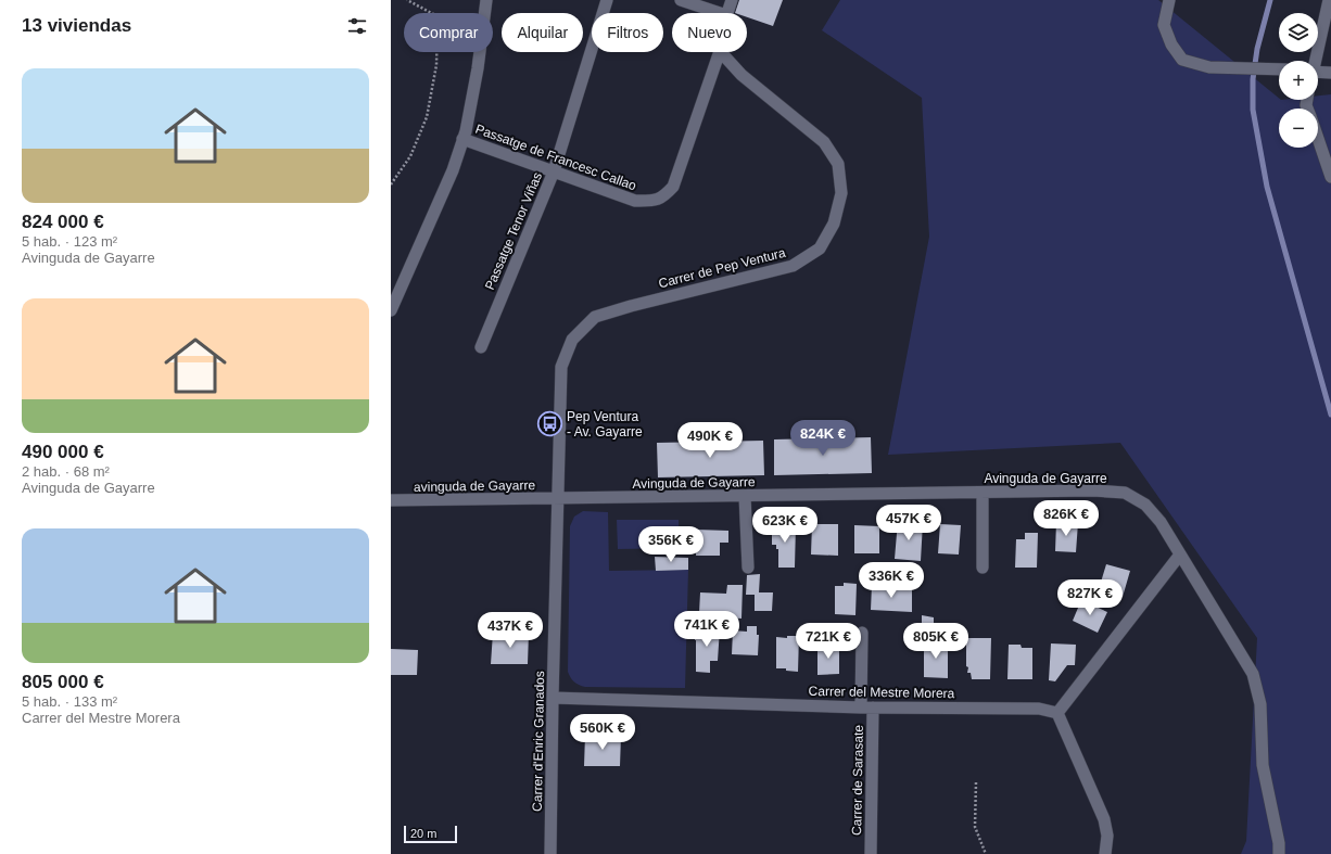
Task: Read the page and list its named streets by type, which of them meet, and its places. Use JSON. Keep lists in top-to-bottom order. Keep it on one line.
{"streets":{"street":["Passatge de Francesc Callao","Passatge Tenor Viñas","Carrer de Pep Ventura","Avinguda de Gayarre","avinguda de Gayarre","Carrer del Mestre Morera","Carrer d'Enric Granados","Carrer de Sarasate"]},"crossings":[["Passatge de Francesc Callao","Passatge Tenor Viñas"],["Carrer de Pep Ventura","Avinguda de Gayarre"],["Carrer de Pep Ventura","avinguda de Gayarre"],["Carrer de Pep Ventura","Carrer d'Enric Granados"],["Avinguda de Gayarre","avinguda de Gayarre"],["Avinguda de Gayarre","Carrer d'Enric Granados"],["avinguda de Gayarre","Carrer d'Enric Granados"],["Carrer del Mestre Morera","Carrer d'Enric Granados"],["Carrer del Mestre Morera","Carrer de Sarasate"]],"places":{"bus stop":["Pep Ventura - Av. Gayarre"]},"scale_bar":"20 m","page":{"heading":"13 viviendas","map_buttons":["+","−"],"chip":["Comprar","Alquilar","Filtros","Nuevo"],"list":[{"name":"824 000 €","note":"5 hab. · 123 m² · Avinguda de Gayarre"},{"name":"490 000 €","note":"2 hab. · 68 m² · Avinguda de Gayarre"},{"name":"805 000 €","note":"5 hab. · 133 m² · Carrer del Mestre Morera"}],"price":["824K €","490K €","826K €","457K €","623K €","356K €","336K €","827K €","741K €","437K €","721K €","805K €","560K €"],"scale":"20 m"}}
